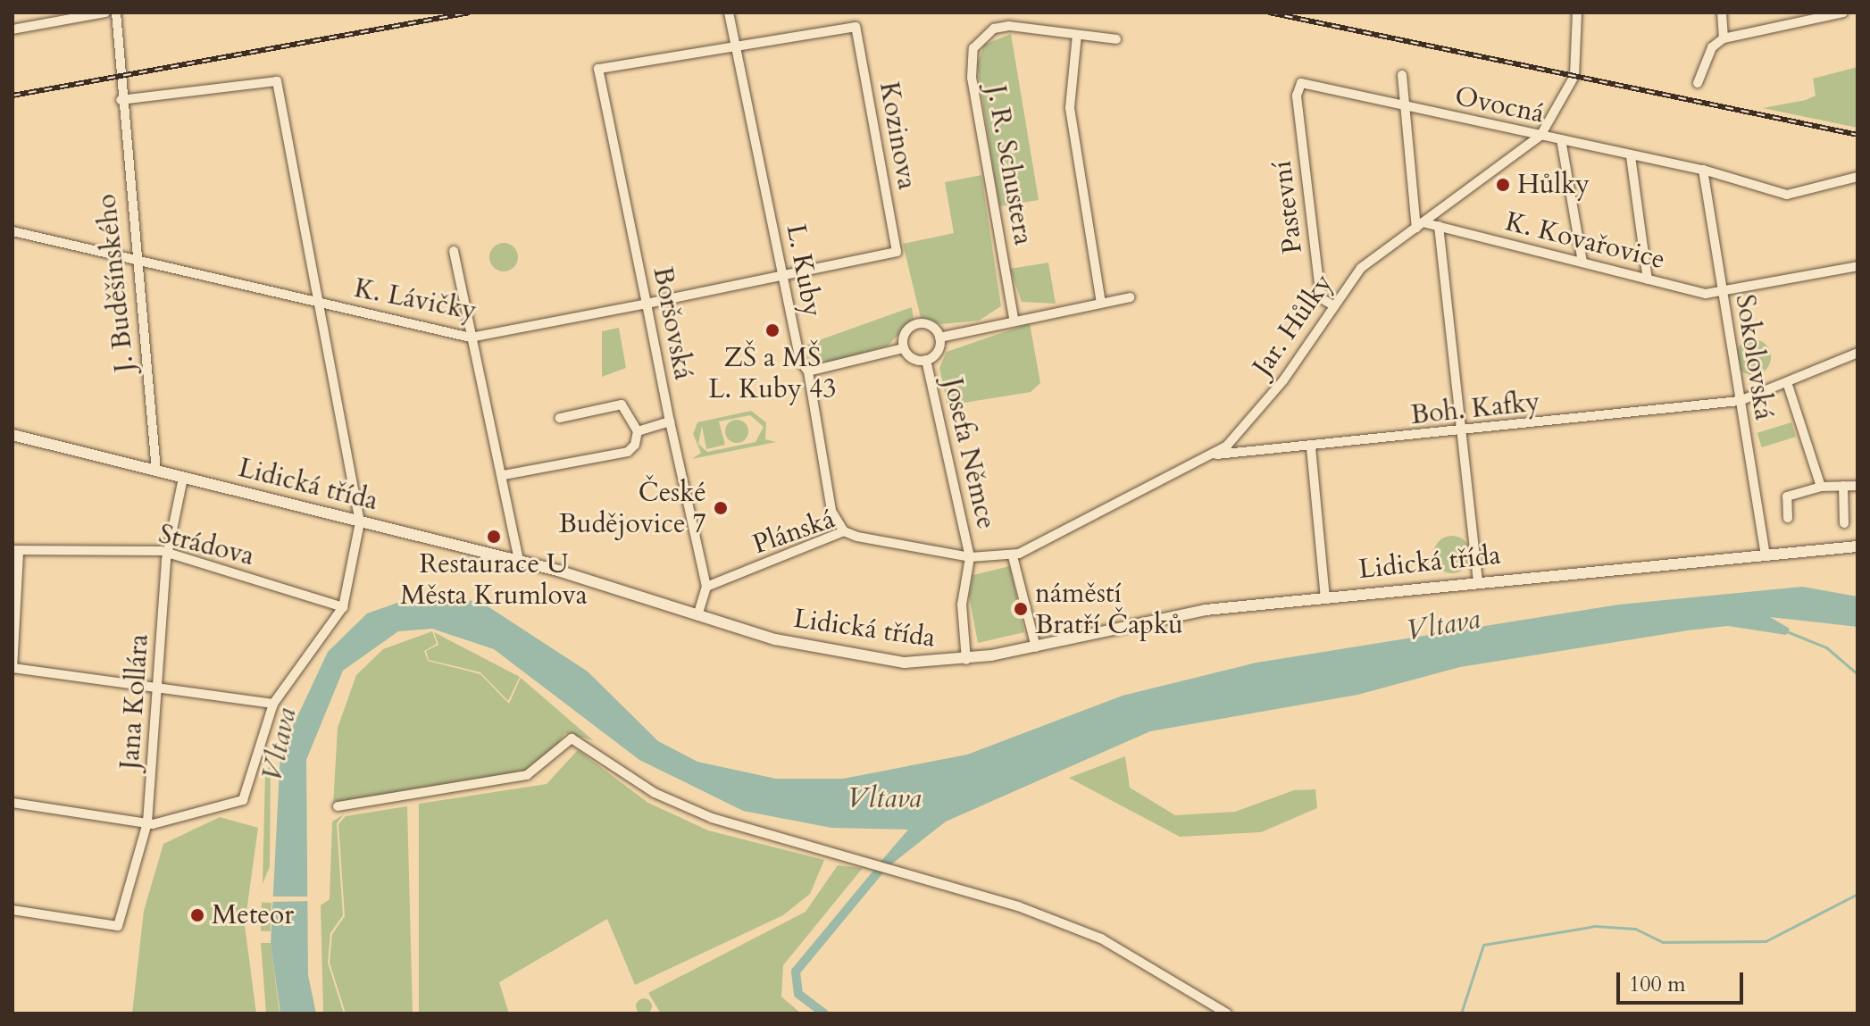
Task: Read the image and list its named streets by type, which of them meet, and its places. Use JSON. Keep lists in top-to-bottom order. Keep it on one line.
{"streets":{"street":["Ovocná","Kozinova","J. R. Schustera","Pastevní","K. Kovařovice","L. Kuby","J. Buděšínského","K. Lávičky","Boršovská","Jar. Hůlky","Sokolovská","Boh. Kafky","Josefa Němce","Lidická třída","Plánská","Strádova","Jana Kollára"]},"crossings":[["Ovocná","Pastevní"],["Ovocná","Jar. Hůlky"],["Ovocná","Sokolovská"],["Kozinova","L. Kuby"],["Kozinova","K. Lávičky"],["Kozinova","Boršovská"],["Pastevní","Jar. Hůlky"],["K. Kovařovice","Jar. Hůlky"],["K. Kovařovice","Sokolovská"],["L. Kuby","K. Lávičky"],["L. Kuby","Boršovská"],["L. Kuby","Plánská"],["J. Buděšínského","K. Lávičky"],["J. Buděšínského","Lidická třída"],["K. Lávičky","Boršovská"],["Boršovská","Plánská"],["Jar. Hůlky","Boh. Kafky"],["Jar. Hůlky","Plánská"],["Sokolovská","Boh. Kafky"],["Sokolovská","Lidická třída"],["Josefa Němce","Plánská"],["Lidická třída","Jana Kollára"],["Strádova","Jana Kollára"]],"water":["Vltava"],"places":["Hůlky","ZŠ a MŠ L. Kuby 43","České Budějovice 7","Restaurace U Města Krumlova","náměstí Bratří Čapků","Meteor"],"scale_bar":"100 m"}
